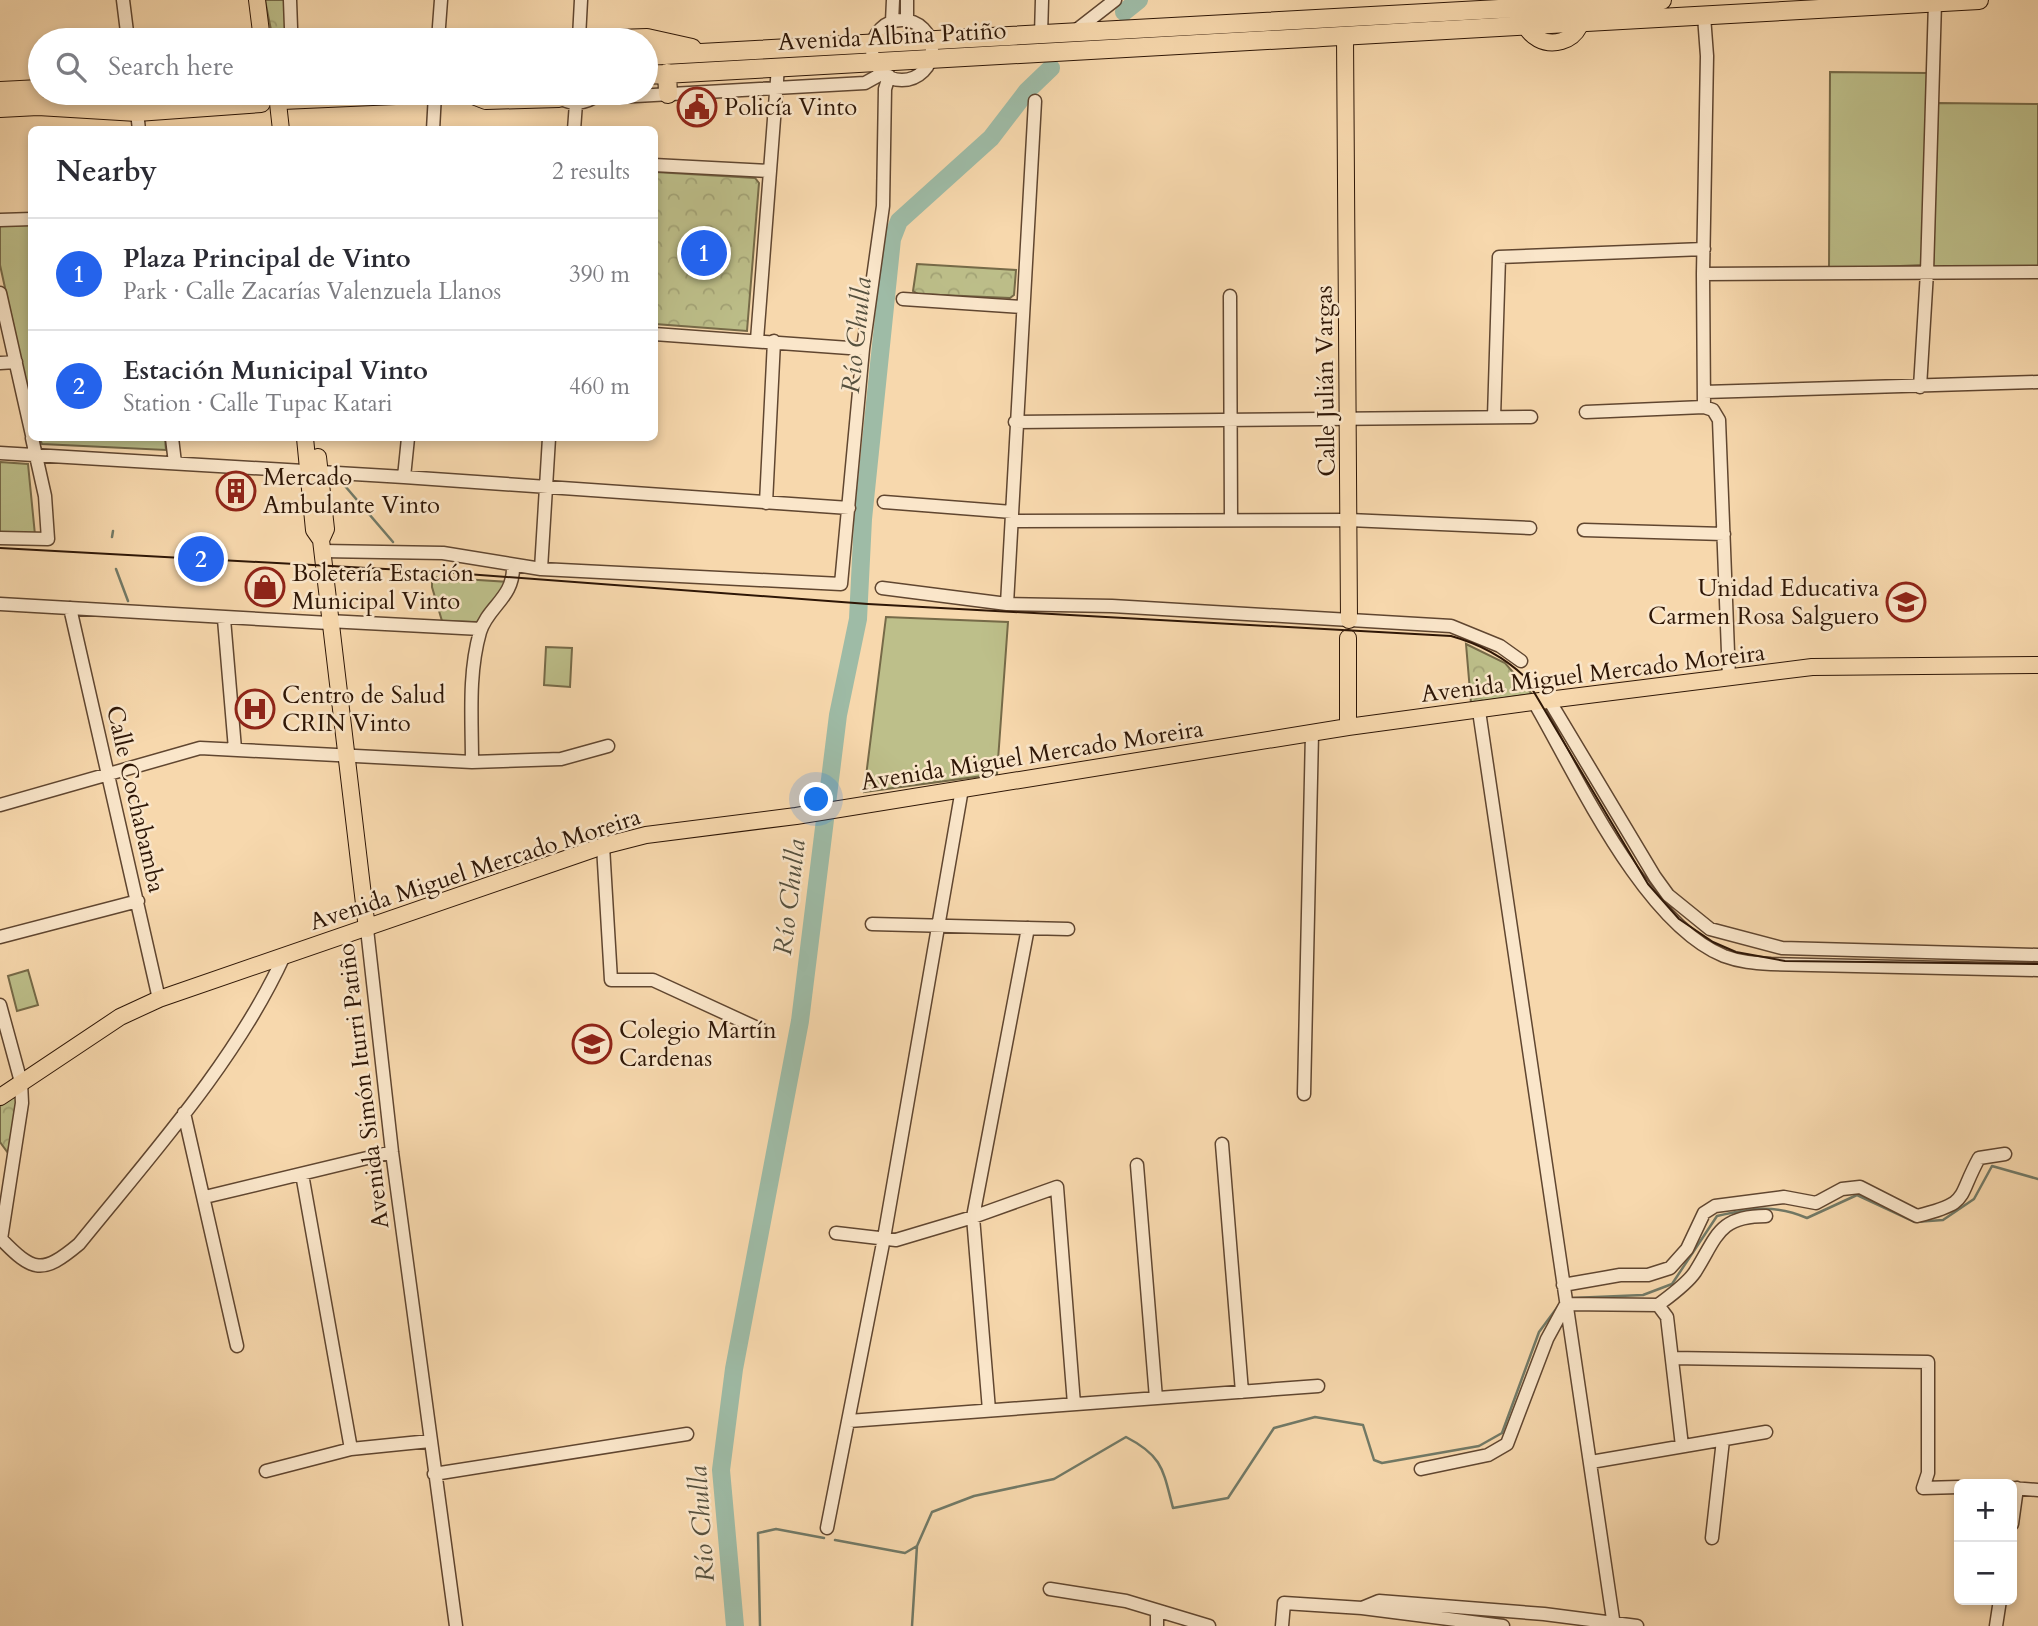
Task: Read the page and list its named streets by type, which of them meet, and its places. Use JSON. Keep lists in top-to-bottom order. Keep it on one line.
{"streets":{"highway":["Avenida Albina Patiño"],"main road":["Calle Julián Vargas","Avenida Miguel Mercado Moreira","Avenida Simón Iturri Patiño"],"street":["Calle Cochabamba"]},"crossings":[["Avenida Albina Patiño","Calle Julián Vargas"],["Calle Julián Vargas","Avenida Miguel Mercado Moreira"],["Avenida Miguel Mercado Moreira","Calle Cochabamba"],["Avenida Miguel Mercado Moreira","Avenida Simón Iturri Patiño"]],"water":["Río Chulla"],"places":{"public building":["Policía Vinto"],"building":["Mercado Ambulante Vinto"],"shop":["Boletería Estación Municipal Vinto"],"school or university":["Unidad Educativa Carmen Rosa Salguero","Colegio Martín Cardenas"],"hospital":["Centro de Salud CRIN Vinto"]},"page":{"search":"Search here","heading":["Nearby","2 results"],"list":[{"mark":"1","name":"Plaza Principal de Vinto","note":"Park · Calle Zacarías Valenzuela Llanos","value":"390 m"},{"mark":"2","name":"Estación Municipal Vinto","note":"Station · Calle Tupac Katari","value":"460 m"}],"pins":["1","2"],"map_buttons":["+","−"]}}
